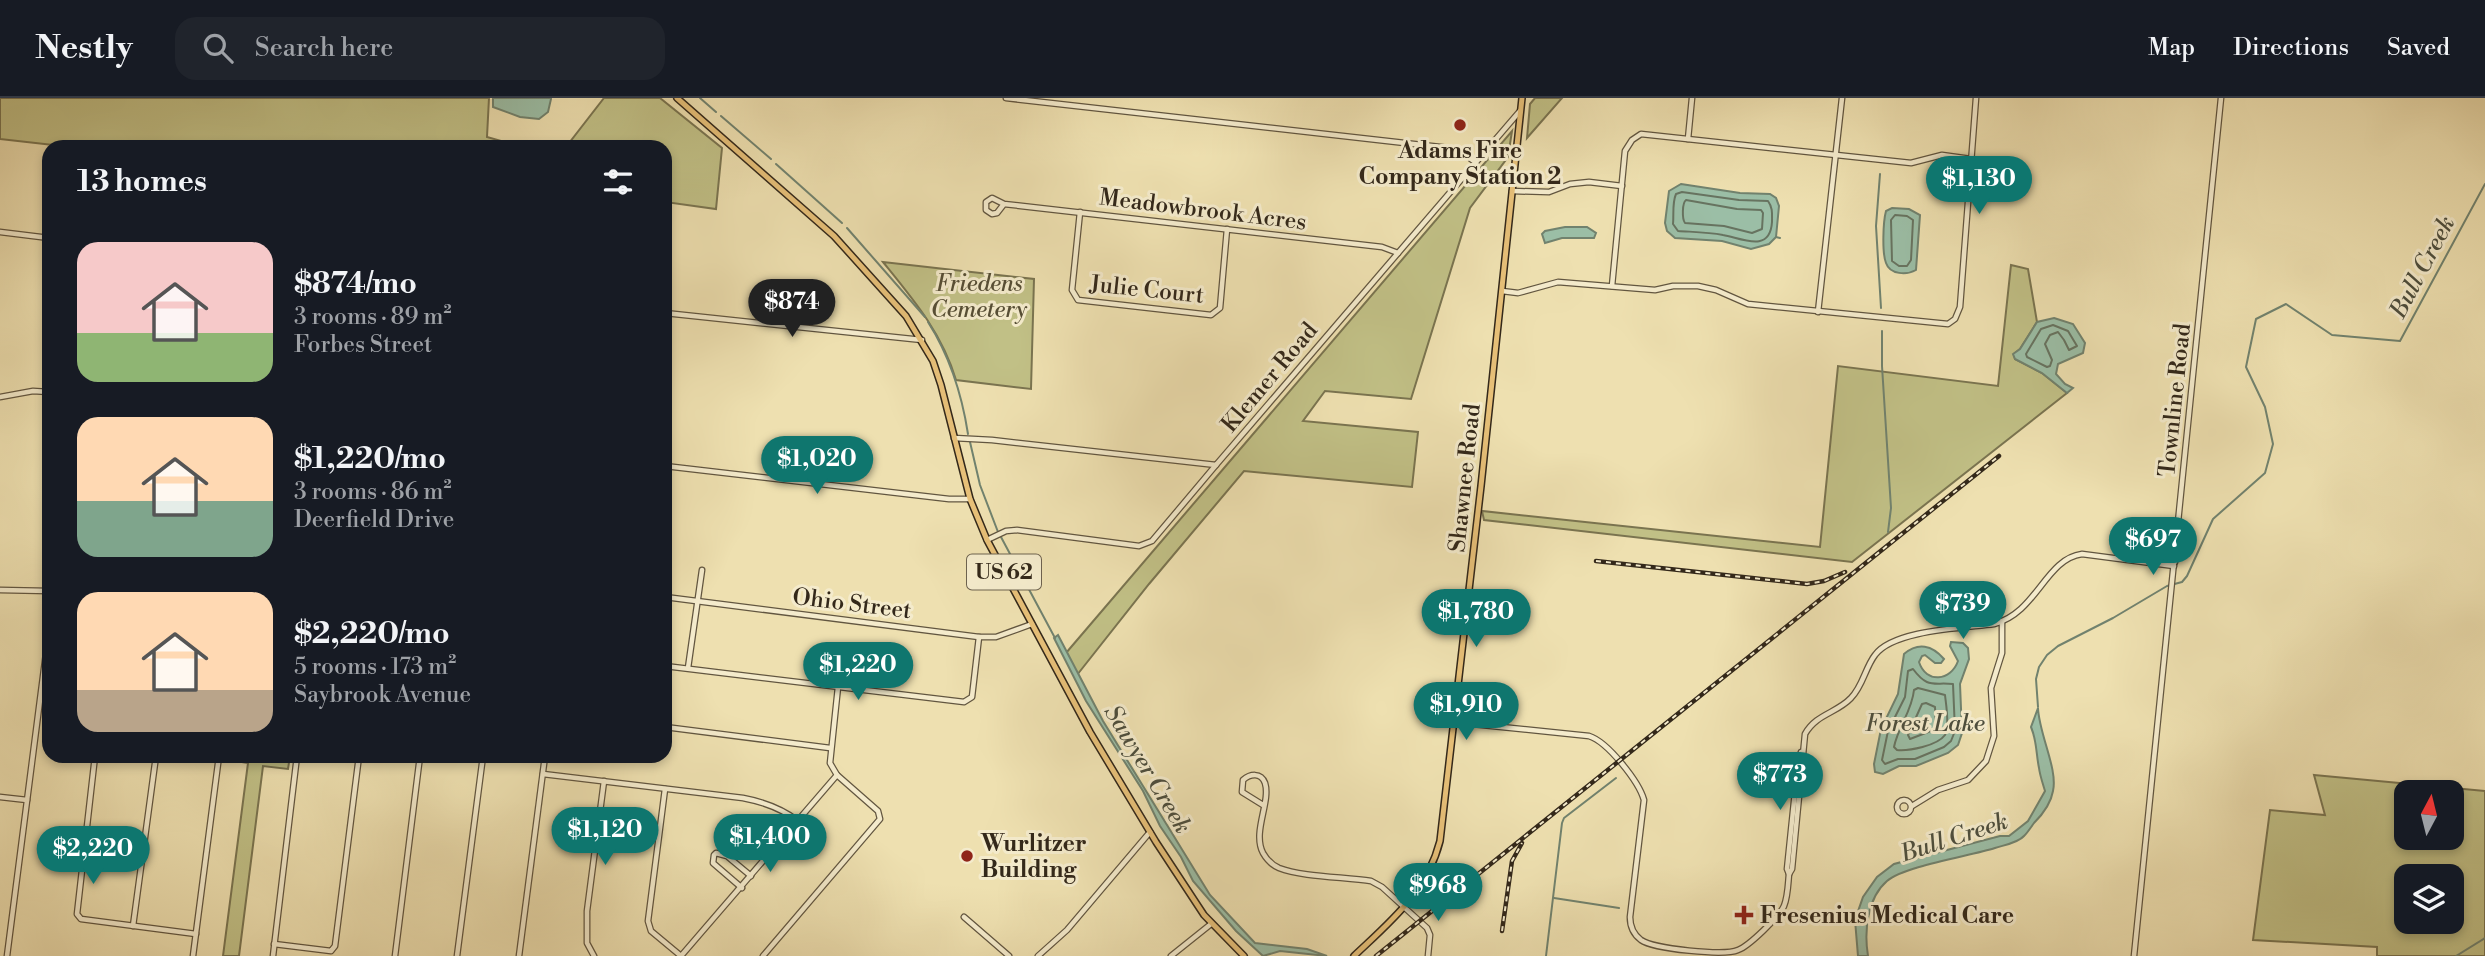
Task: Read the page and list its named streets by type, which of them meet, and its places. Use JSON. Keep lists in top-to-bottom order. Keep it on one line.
{"streets":{"main road":["Shawnee Road","US 62"],"street":["Meadowbrook Acres","Julie Court","Klemer Road","Townline Road","Ohio Street"]},"crossings":[["Meadowbrook Acres","Julie Court"],["Meadowbrook Acres","Klemer Road"],["Klemer Road","Shawnee Road"],["Klemer Road","US 62"],["US 62","Ohio Street"]],"water":["Bull Creek","Forest Lake","Sawyer Creek"],"parks":["Friedens Cemetery"],"places":{"other":["Adams Fire Company Station 2","Wurlitzer Building"],"health":["Fresenius Medical Care"]},"north":"top","page":{"header":"Nestly","search":"Search here","nav":["Map","Directions","Saved"],"heading":"13 homes","price":["$1,130","$874","$1,020","$697","$739","$1,780","$1,220","$1,910","$773","$1,120","$1,400","$2,220","$968"],"list":[{"name":"$874/mo","note":"3 rooms · 89 m² · Forbes Street"},{"name":"$1,220/mo","note":"3 rooms · 86 m² · Deerfield Drive"},{"name":"$2,220/mo","note":"5 rooms · 173 m² · Saybrook Avenue"}]}}
